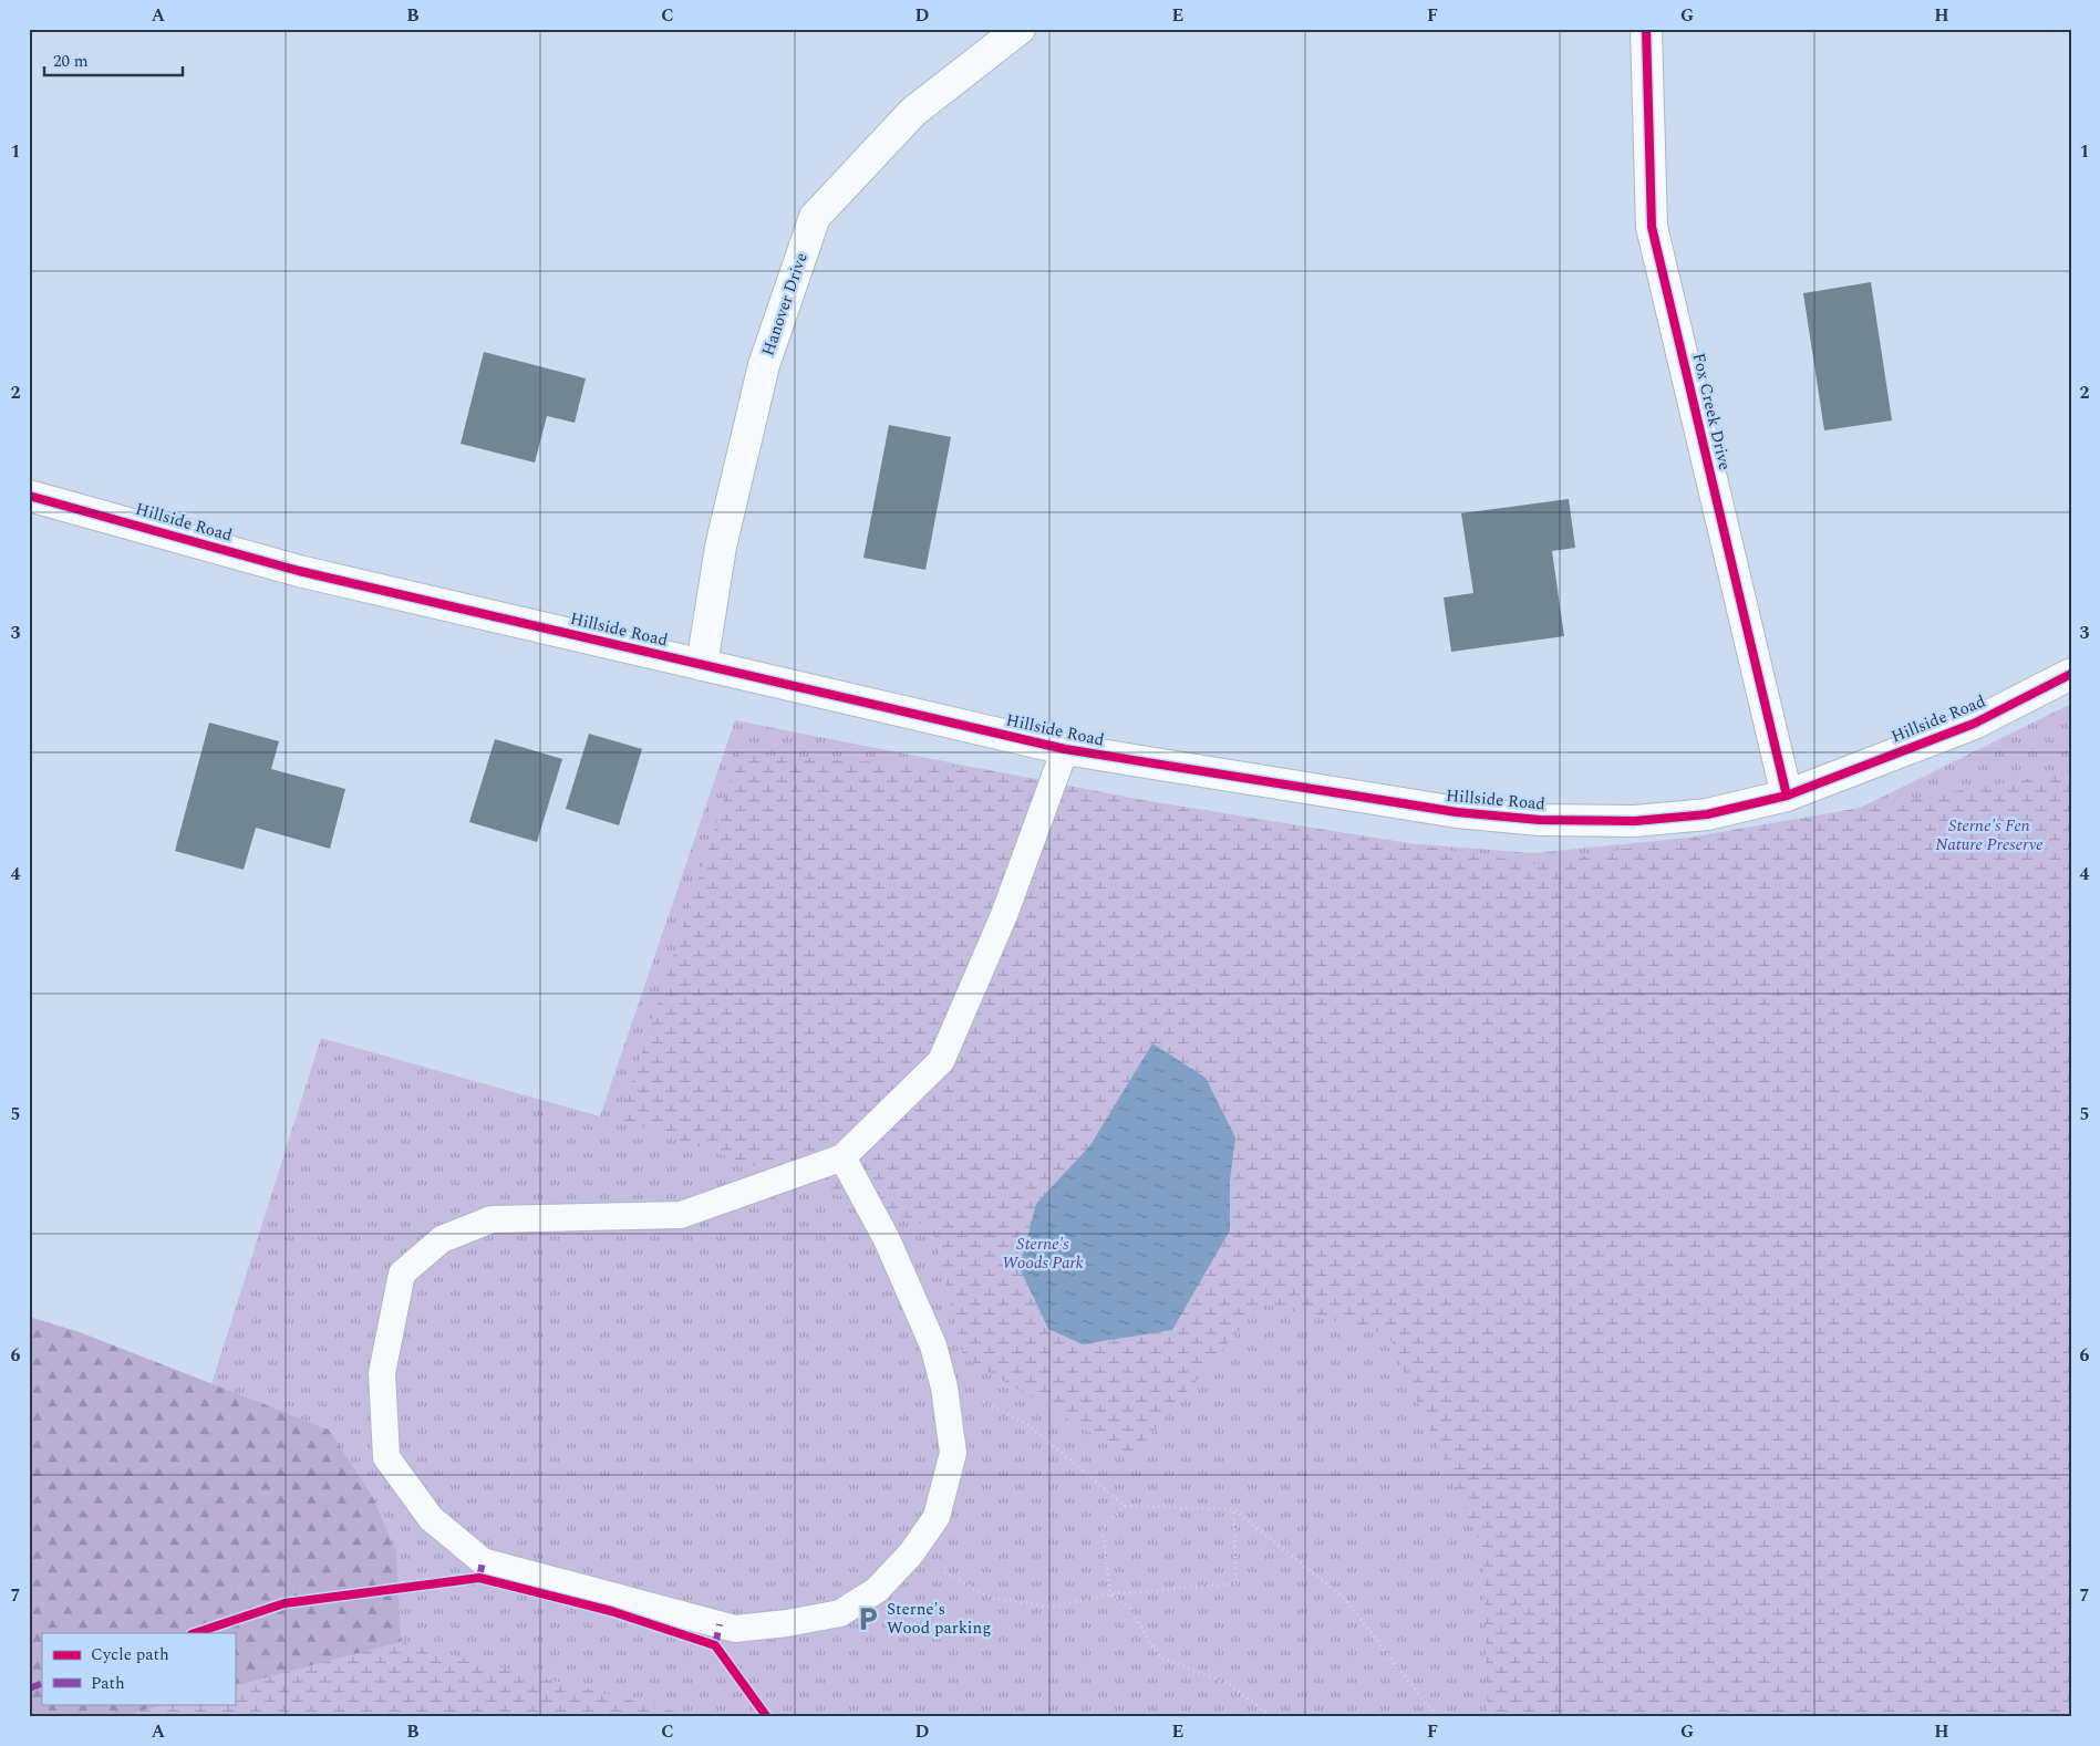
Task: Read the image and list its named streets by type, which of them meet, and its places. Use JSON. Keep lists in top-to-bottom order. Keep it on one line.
{"streets":{"street":["Hanover Drive","Fox Creek Drive","Hillside Road"]},"crossings":[["Hanover Drive","Hillside Road"],["Fox Creek Drive","Hillside Road"]],"parks":["Sterne's Fen Nature Preserve","Sterne's Woods Park"],"places":{"parking":["Sterne's Wood parking"]},"legend":["Cycle path","Path"],"scale_bar":"20 m","grid":{"columns":["A","B","C","D","E","F","G","H"],"rows":["1","2","3","4","5","6","7"]}}
